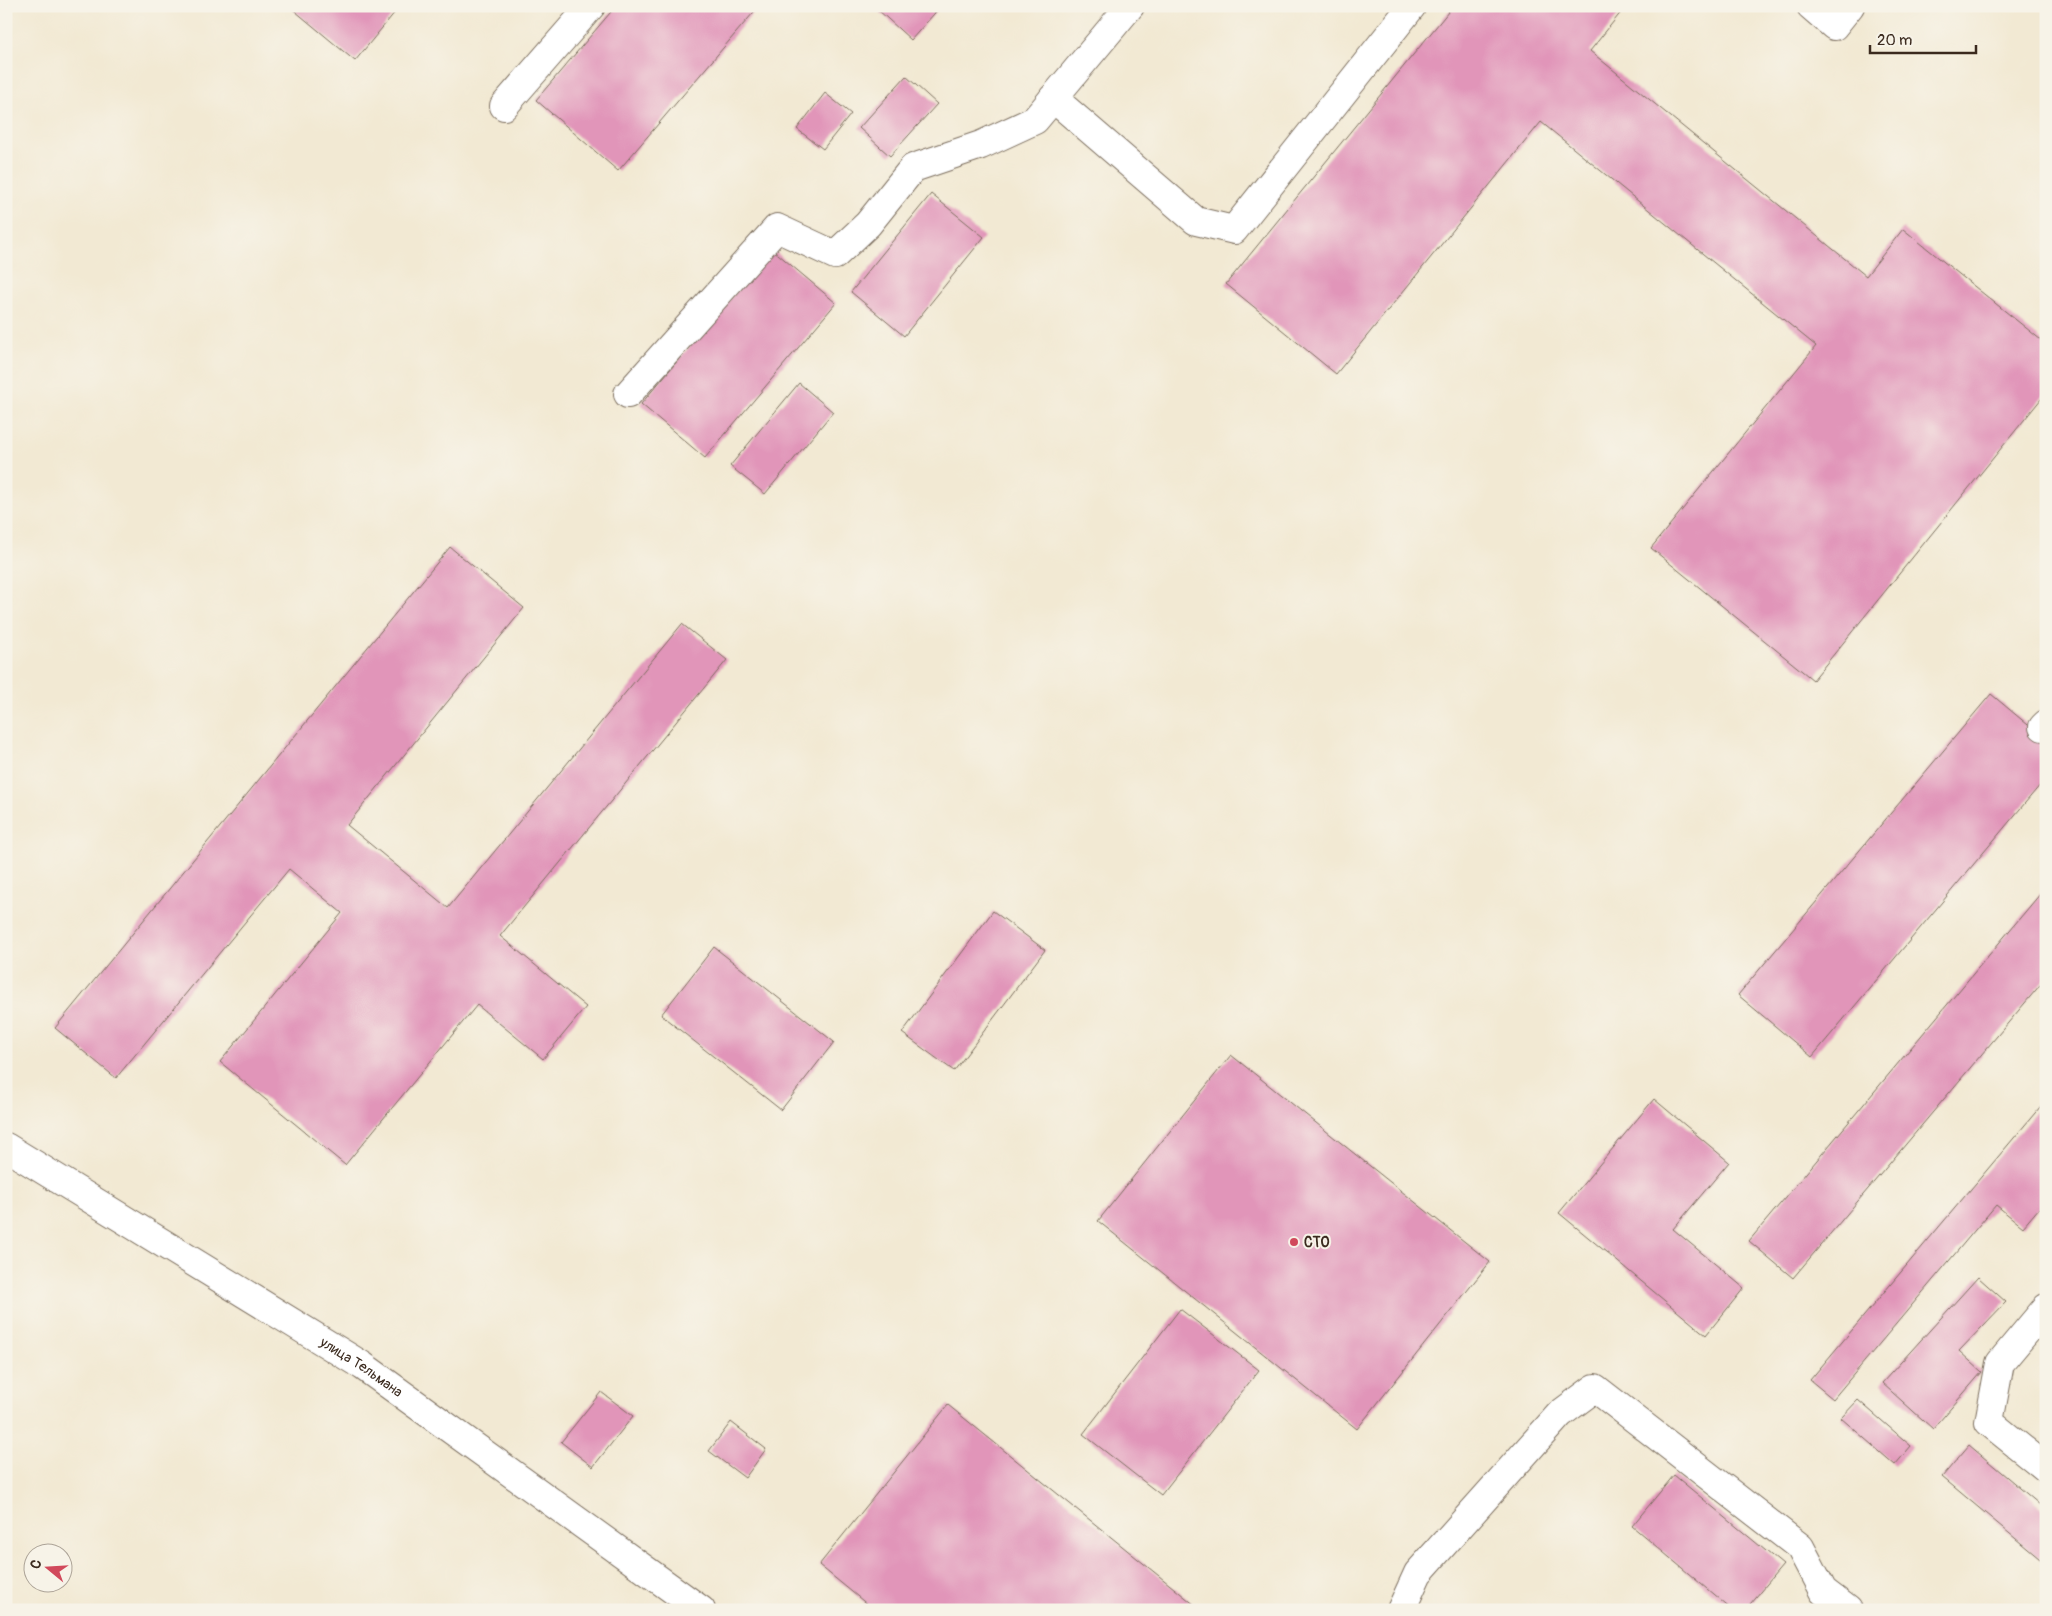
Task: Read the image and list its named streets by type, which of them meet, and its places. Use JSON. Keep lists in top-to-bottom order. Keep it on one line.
{"streets":{"street":["улица Тельмана"]},"places":["СТО"],"scale_bar":"20 m","north":"left"}
